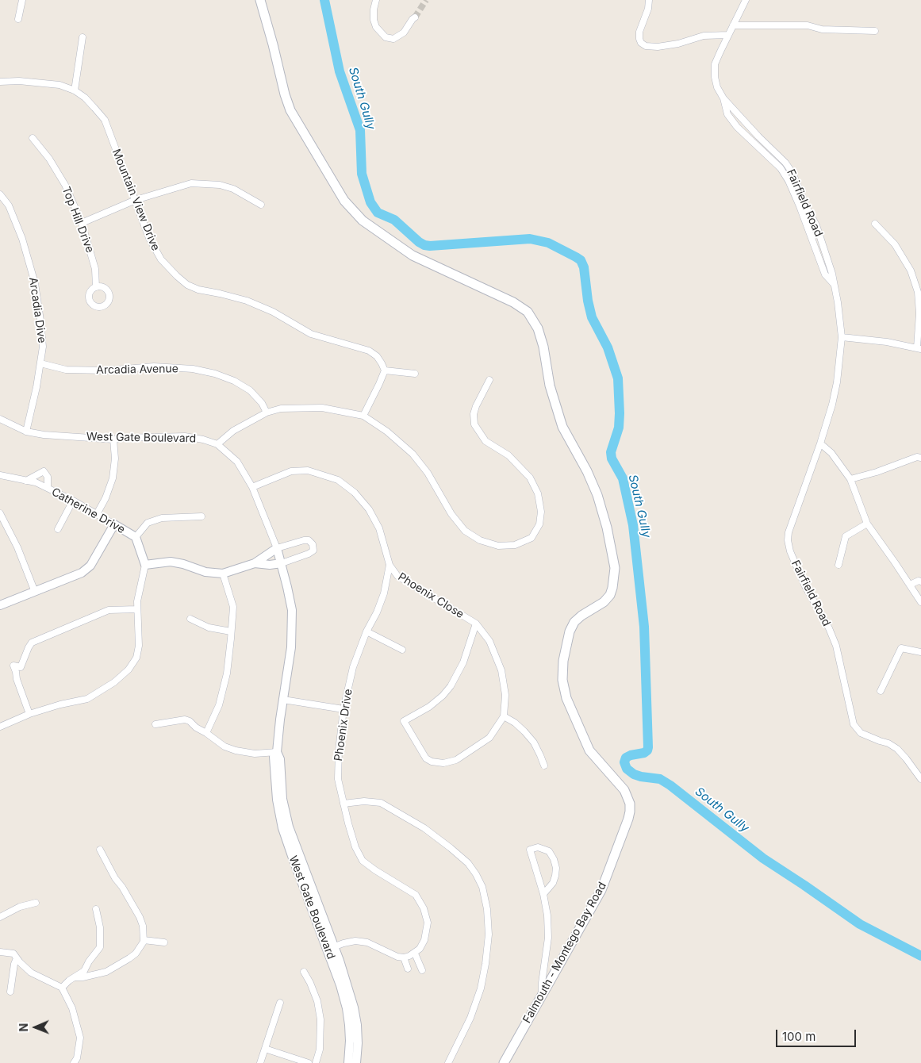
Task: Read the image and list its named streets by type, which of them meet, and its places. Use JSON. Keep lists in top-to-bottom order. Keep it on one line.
{"streets":{"main road":["Falmouth - Montego Bay Road"],"street":["Mountain View Drive","Fairfield Road","Top Hill Drive","Arcadia Dive","Arcadia Avenue","West Gate Boulevard","Catherine Drive","Phoenix Close","Phoenix Drive"]},"crossings":[["Arcadia Dive","Arcadia Avenue"],["Arcadia Dive","West Gate Boulevard"],["West Gate Boulevard","Phoenix Drive"],["Phoenix Close","Phoenix Drive"]],"water":["South Gully"],"scale_bar":"100 m","north":"left"}
